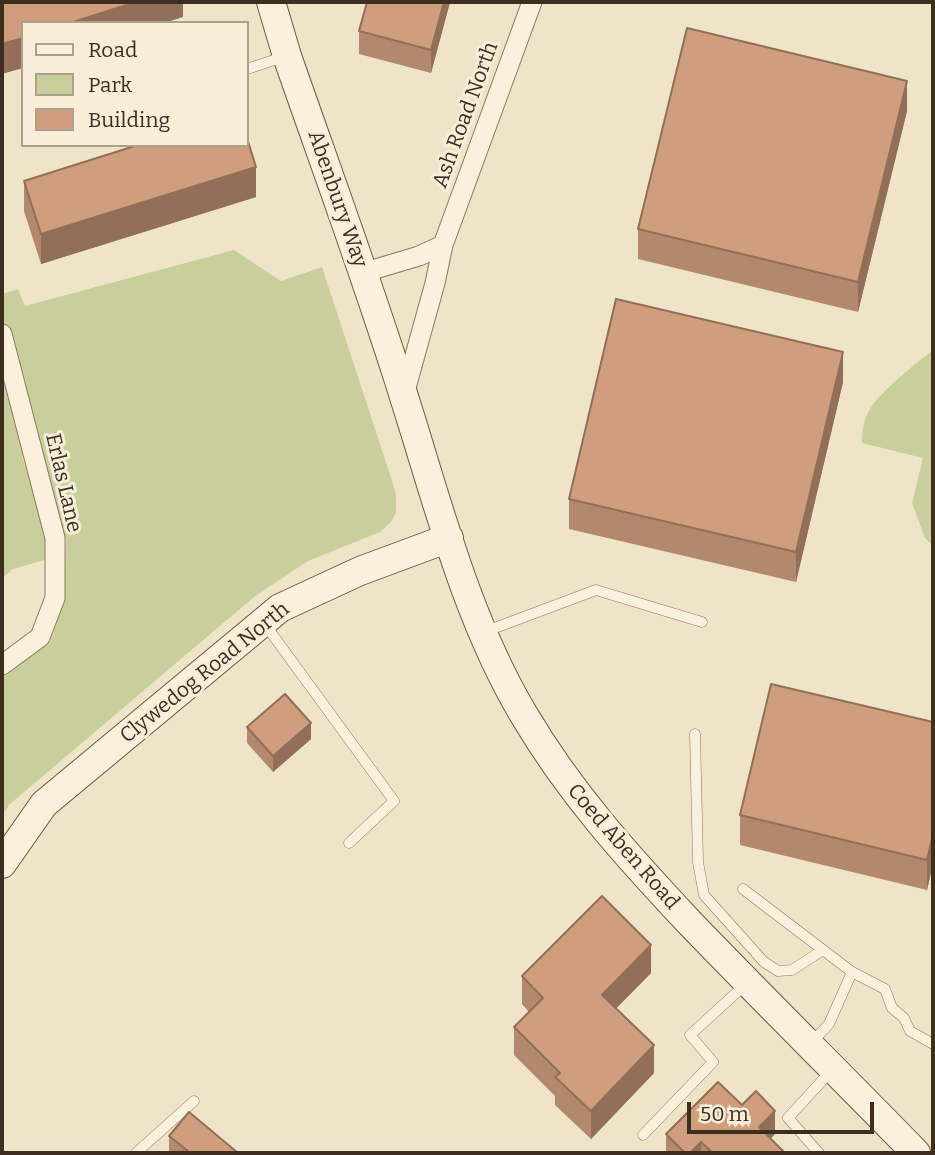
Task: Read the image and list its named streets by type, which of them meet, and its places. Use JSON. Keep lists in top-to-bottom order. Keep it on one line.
{"streets":{"street":["Ash Road North","Abenbury Way","Erlas Lane","Clywedog Road North","Coed Aben Road"]},"crossings":[["Ash Road North","Abenbury Way"],["Ash Road North","Coed Aben Road"],["Abenbury Way","Coed Aben Road"],["Clywedog Road North","Coed Aben Road"]],"legend":["Road","Park","Building"],"scale_bar":"50 m"}
